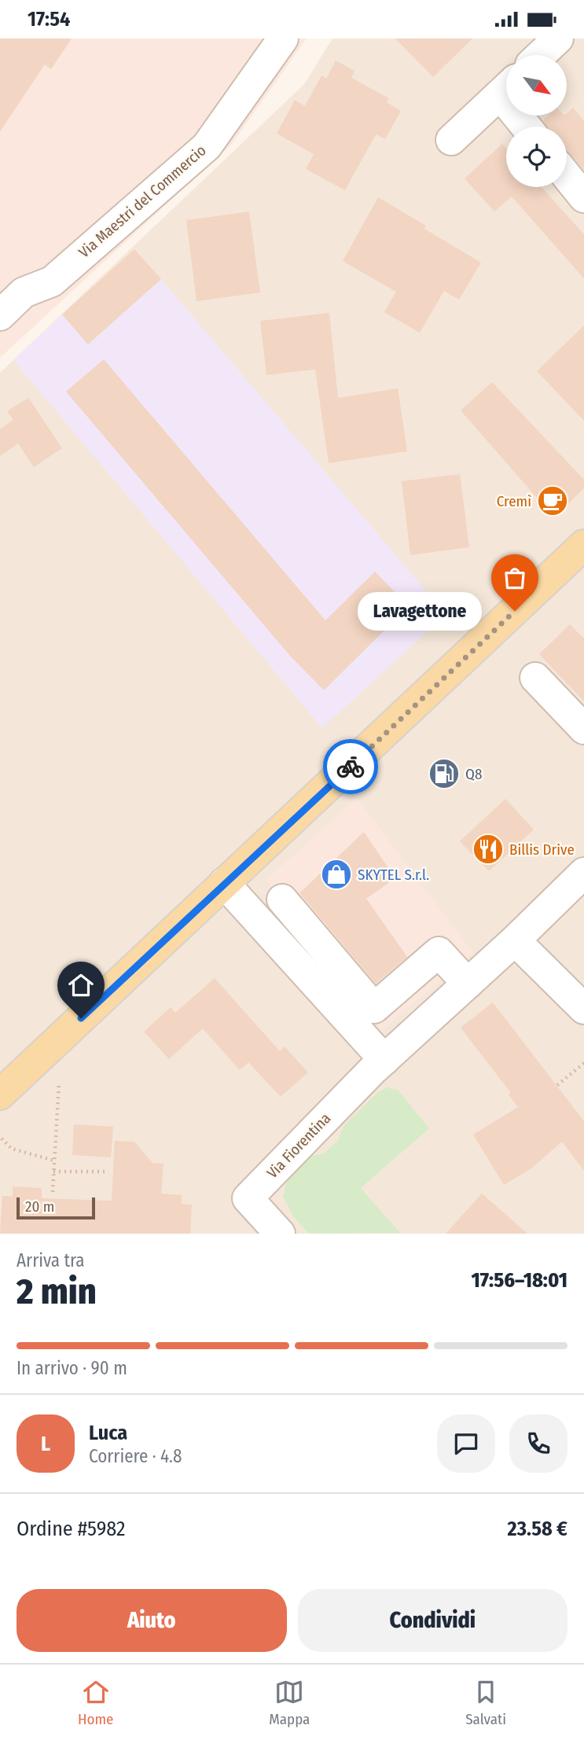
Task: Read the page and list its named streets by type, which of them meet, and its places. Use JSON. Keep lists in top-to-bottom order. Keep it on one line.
{"streets":{"street":["Via Maestri del Commercio","Via Fiorentina"]},"places":{"cafe":["Cremì"],"other":["Lavagettone"],"fuel station":["Q8"],"restaurant":["Billis Drive"],"shop":["SKYTEL S.r.l."]},"scale_bar":"20 m","north":"bottom right","page":{"status":"17:54","bubble":"Lavagettone","scale":"20 m","heading":["2 min","Arriva tra","17:56–18:01"],"panel":["Luca","Corriere · 4.8","Ordine #5982","23.58 €"],"bar":"In arrivo · 90 m","round":"L","buttons":["Aiuto","Condividi"],"tabs":["Home","Mappa","Salvati"]}}
